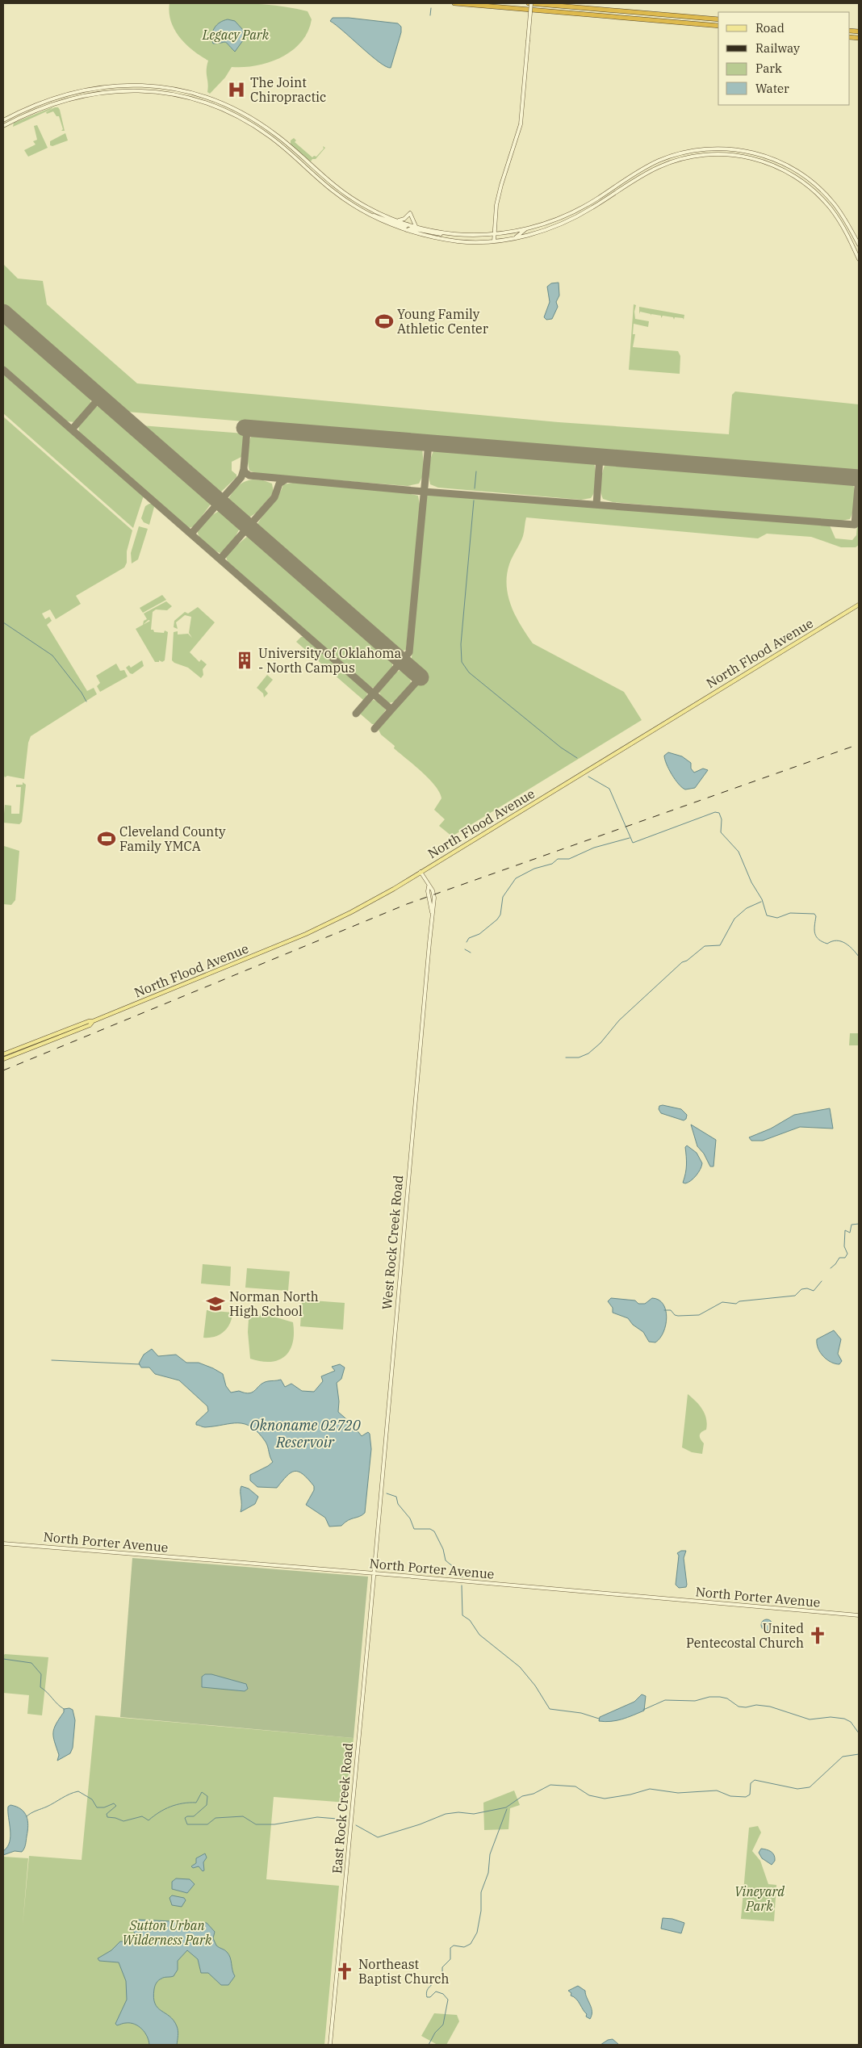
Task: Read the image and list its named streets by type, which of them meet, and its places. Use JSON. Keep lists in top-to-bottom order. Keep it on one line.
{"streets":{"main road":["North Flood Avenue","West Rock Creek Road","North Porter Avenue","East Rock Creek Road"]},"crossings":[["North Flood Avenue","West Rock Creek Road"],["West Rock Creek Road","North Porter Avenue"],["West Rock Creek Road","East Rock Creek Road"],["North Porter Avenue","East Rock Creek Road"]],"water":["Oknoname 02720 Reservoir"],"parks":["Legacy Park","Vineyard Park","Sutton Urban Wilderness Park"],"places":{"hospital":["The Joint Chiropractic"],"sports":["Young Family Athletic Center","Cleveland County Family YMCA"],"building":["University of Oklahoma - North Campus"],"school or university":["Norman North High School"],"church":["United Pentecostal Church","Northeast Baptist Church"]},"legend":["Road","Railway","Park","Water"]}
